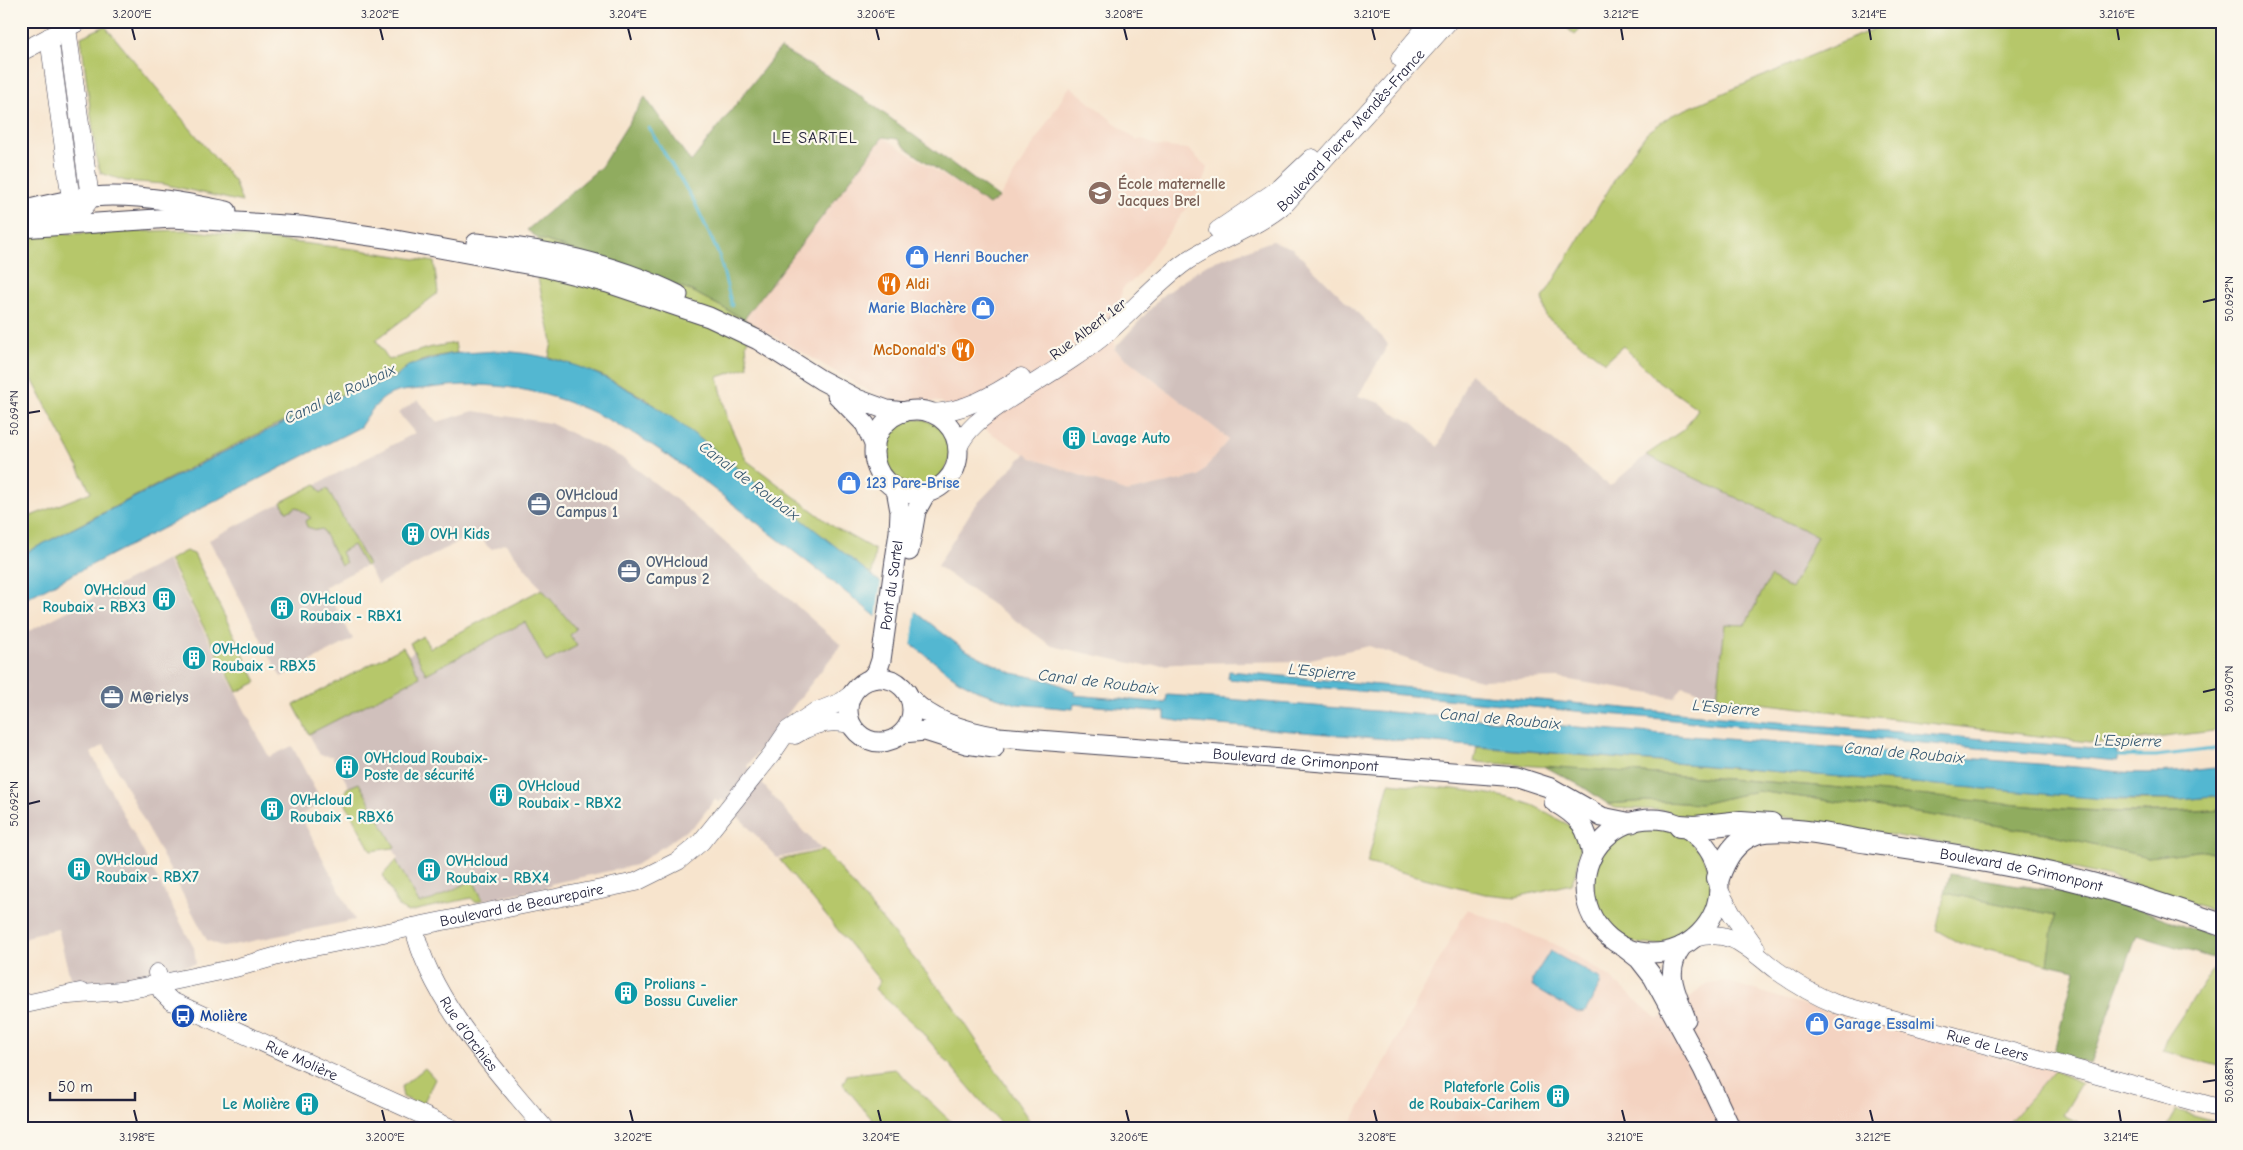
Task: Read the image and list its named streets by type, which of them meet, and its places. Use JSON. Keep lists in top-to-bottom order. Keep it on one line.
{"streets":{"highway":["Boulevard de Grimonpont"],"main road":["Pont du Sartel"],"street":["Boulevard Pierre Mendès-France","Rue Albert 1er","Boulevard de Beaurepaire","Rue d'Orchies","Rue de Leers","Rue Molière"]},"crossings":[["Boulevard Pierre Mendès-France","Rue Albert 1er"],["Rue Albert 1er","Pont du Sartel"],["Pont du Sartel","Boulevard de Grimonpont"],["Boulevard de Grimonpont","Rue de Leers"],["Boulevard de Beaurepaire","Rue d'Orchies"],["Boulevard de Beaurepaire","Rue Molière"]],"districts":["LE SARTEL"],"water":["Canal de Roubaix","L'Espierre"],"places":{"school or university":["École maternelle Jacques Brel"],"shop":["Henri Boucher","Marie Blachère","123 Pare-Brise","Garage Essalmi"],"restaurant":["Aldi","McDonald's"],"building":["Lavage Auto","OVH Kids","OVHcloud Roubaix - RBX3","OVHcloud Roubaix - RBX1","OVHcloud Roubaix - RBX5","OVHcloud Roubaix- Poste de sécurité","OVHcloud Roubaix - RBX2","OVHcloud Roubaix - RBX6","OVHcloud Roubaix - RBX7","OVHcloud Roubaix - RBX4","Prolians - Bossu Cuvelier","Plateforle Colis de Roubaix-Carihem","Le Molière"],"office":["OVHcloud Campus 1","OVHcloud Campus 2","M@rielys"],"bus stop":["Molière"]},"scale_bar":"50 m","coordinates":["3.200°E","3.202°E","3.204°E","3.206°E","3.208°E","3.210°E","3.212°E","3.214°E","3.216°E","50.692°N","50.694°N","50.690°N","50.688°N","3.198°E"]}
